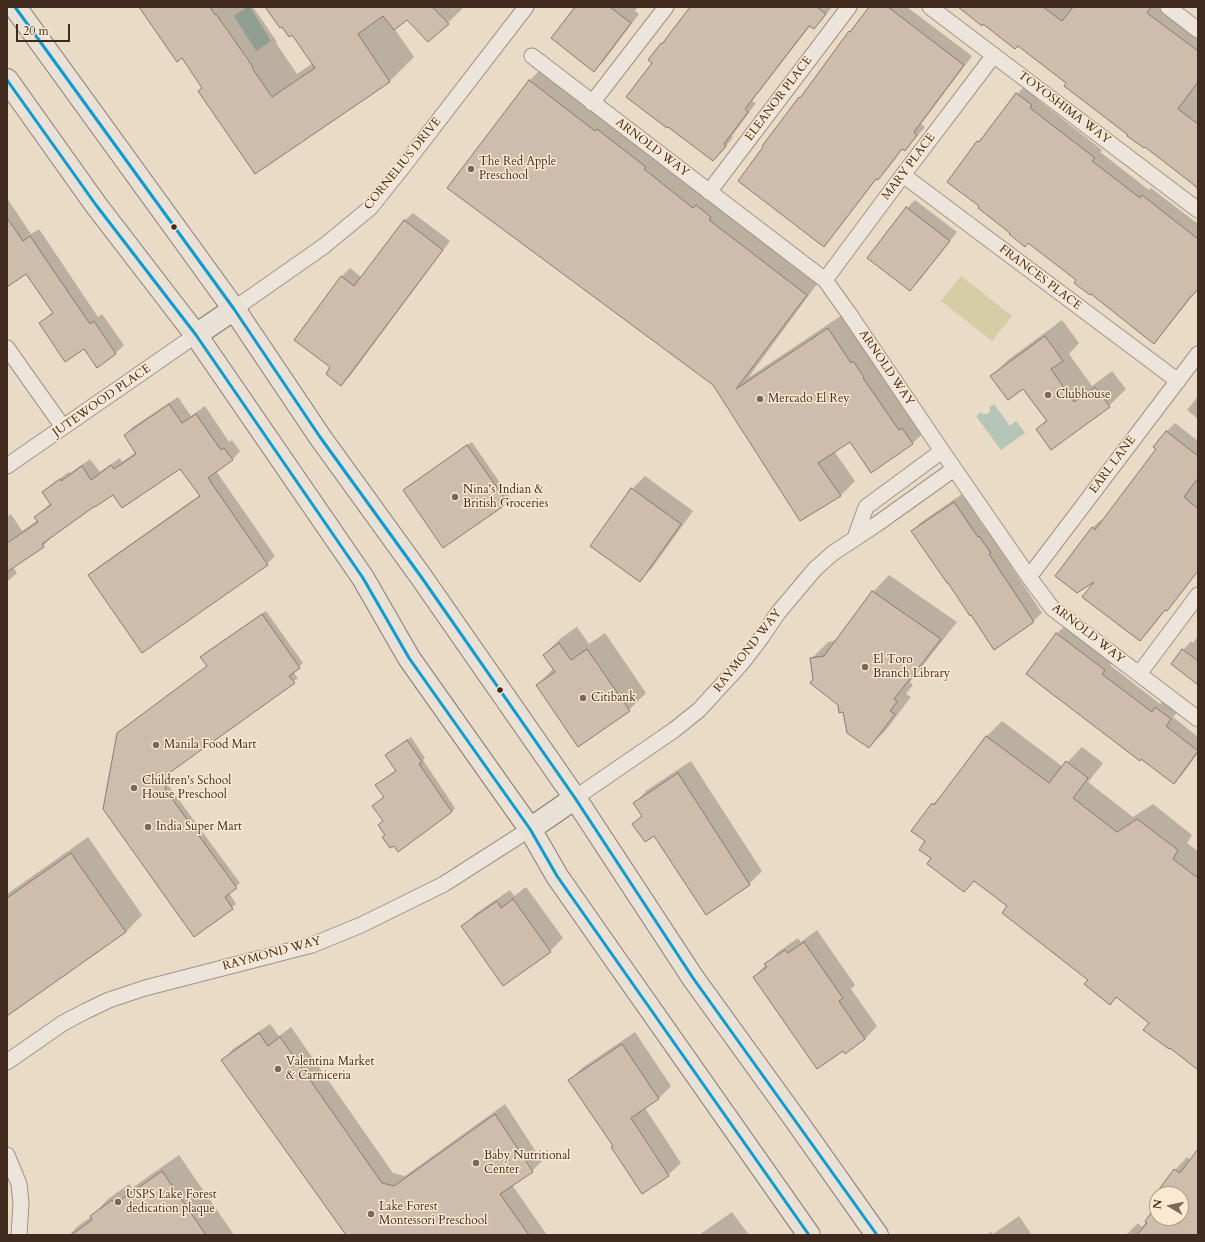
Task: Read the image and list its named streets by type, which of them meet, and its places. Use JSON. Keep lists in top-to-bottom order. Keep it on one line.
{"streets":{"street":["ELEANOR PLACE","TOYOSHIMA WAY","ARNOLD WAY","CORNELIUS DRIVE","MARY PLACE","FRANCES PLACE","JUTEWOOD PLACE","EARL LANE","RAYMOND WAY"]},"crossings":[["ELEANOR PLACE","ARNOLD WAY"],["TOYOSHIMA WAY","MARY PLACE"],["ARNOLD WAY","MARY PLACE"],["ARNOLD WAY","EARL LANE"],["ARNOLD WAY","RAYMOND WAY"],["MARY PLACE","FRANCES PLACE"],["FRANCES PLACE","EARL LANE"]],"places":["The Red Apple Preschool","Clubhouse","Mercado El Rey","Nina's Indian & British Groceries","El Toro Branch Library","Citibank","Manila Food Mart","Children's School House Preschool","India Super Mart","Valentina Market & Carniceria","Baby Nutritional Center","USPS Lake Forest dedication plaque","Lake Forest Montessori Preschool"],"scale_bar":"20 m","north":"left"}
